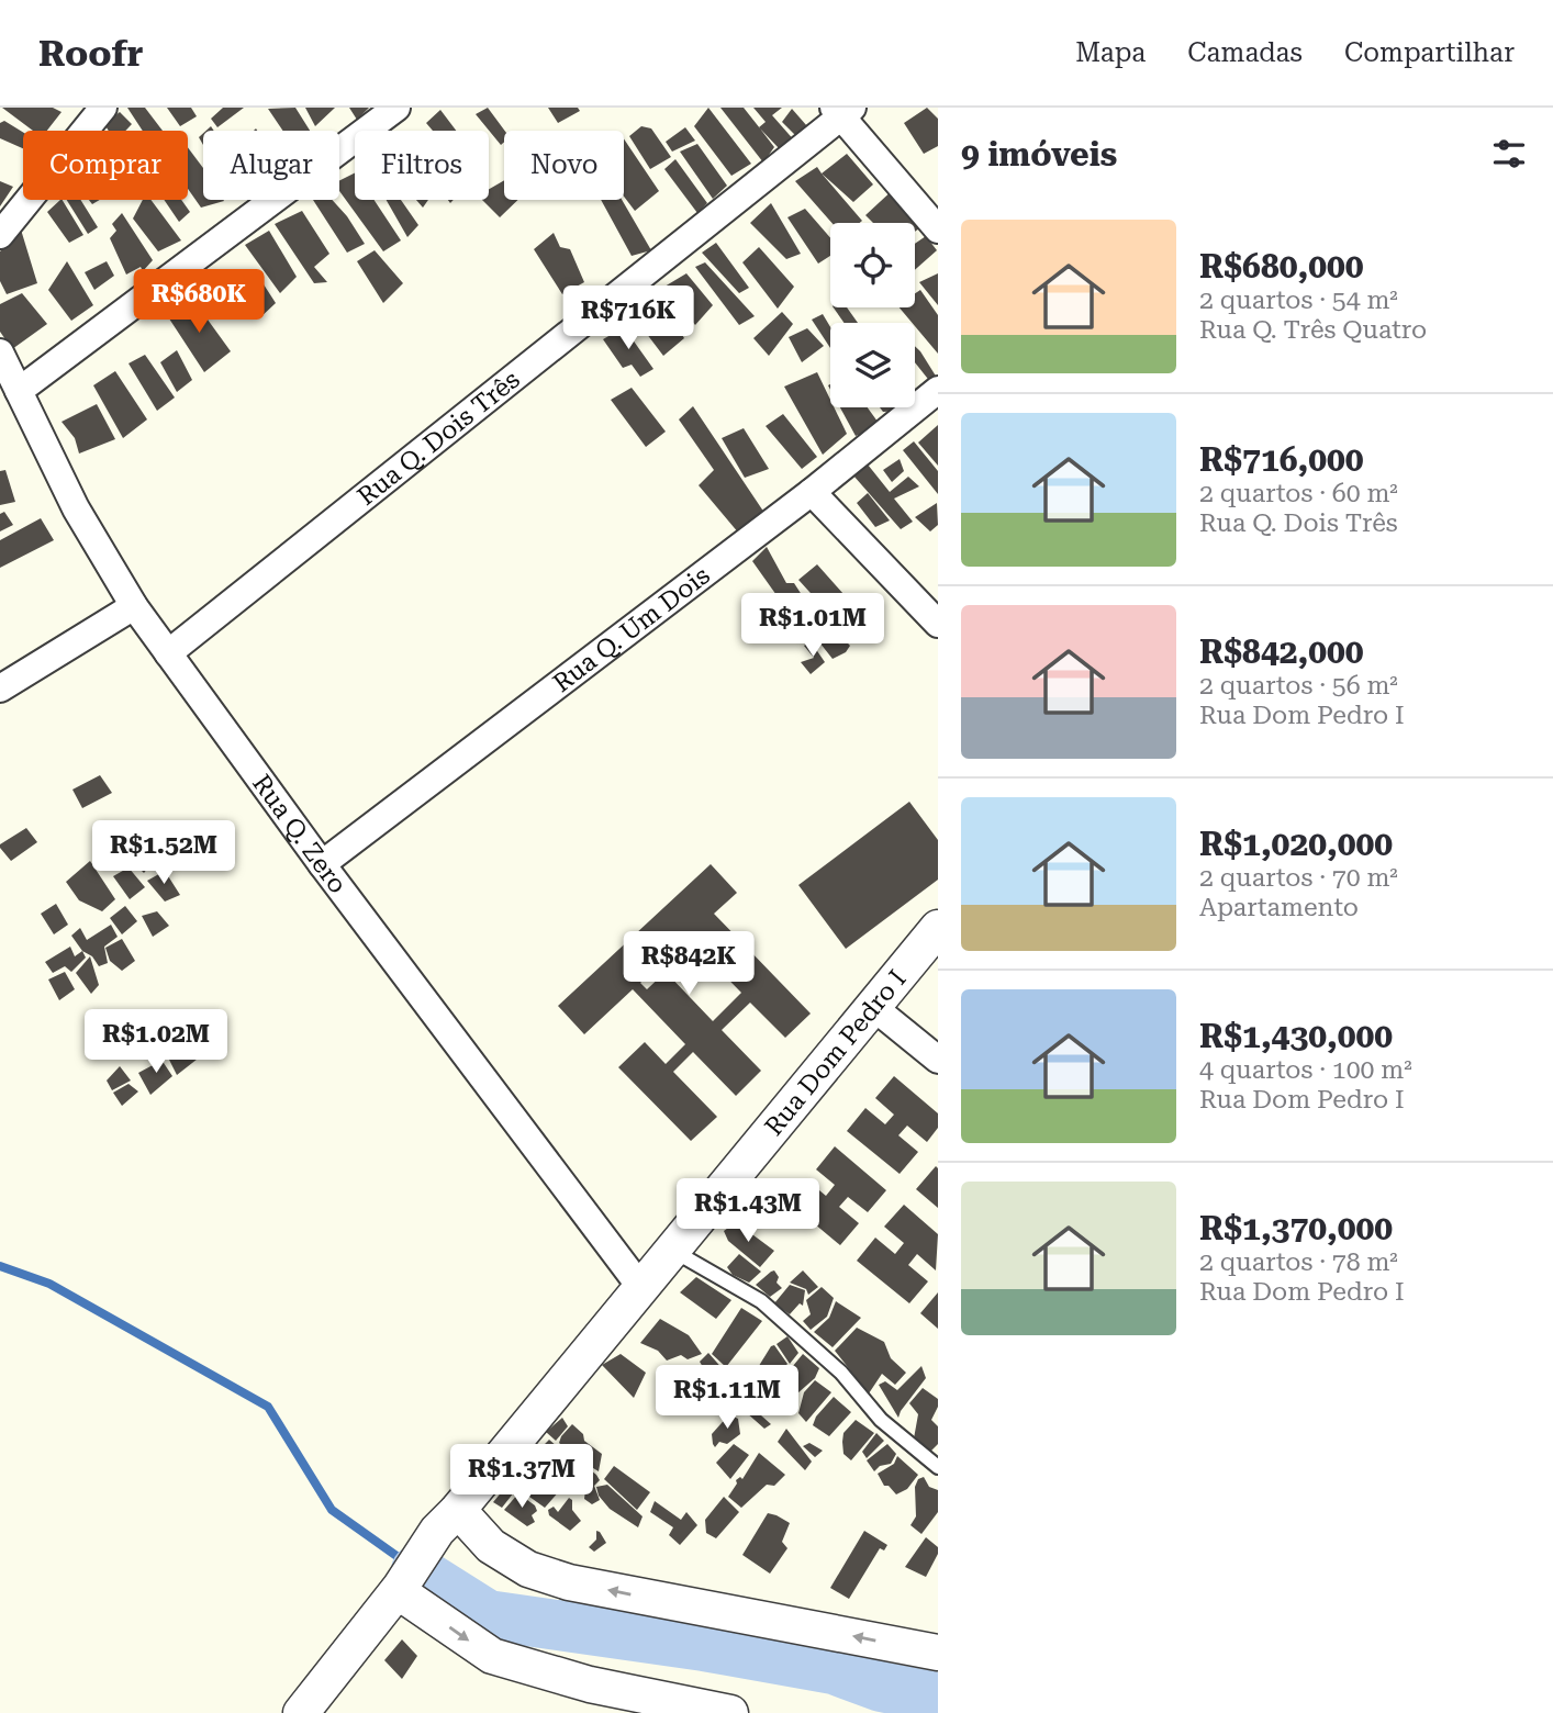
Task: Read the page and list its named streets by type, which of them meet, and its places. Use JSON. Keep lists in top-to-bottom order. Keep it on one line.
{"streets":{"street":["Rua Q. Dois Três","Rua Q. Um Dois","Rua Q. Zero","Rua Dom Pedro I"]},"crossings":[["Rua Q. Dois Três","Rua Q. Zero"],["Rua Q. Um Dois","Rua Q. Zero"],["Rua Q. Zero","Rua Dom Pedro I"]],"page":{"header":"Roofr","nav":["Mapa","Camadas","Compartilhar"],"heading":"9 imóveis","chip":["Comprar","Alugar","Filtros","Novo"],"list":[{"name":"R$680,000","note":"2 quartos · 54 m² · Rua Q. Três Quatro"},{"name":"R$716,000","note":"2 quartos · 60 m² · Rua Q. Dois Três"},{"name":"R$842,000","note":"2 quartos · 56 m² · Rua Dom Pedro I"},{"name":"R$1,020,000","note":"2 quartos · 70 m² · Apartamento"},{"name":"R$1,430,000","note":"4 quartos · 100 m² · Rua Dom Pedro I"},{"name":"R$1,370,000","note":"2 quartos · 78 m² · Rua Dom Pedro I"}],"price":["R$680K","R$716K","R$1.01M","R$1.52M","R$842K","R$1.02M","R$1.43M","R$1.11M","R$1.37M"]}}
